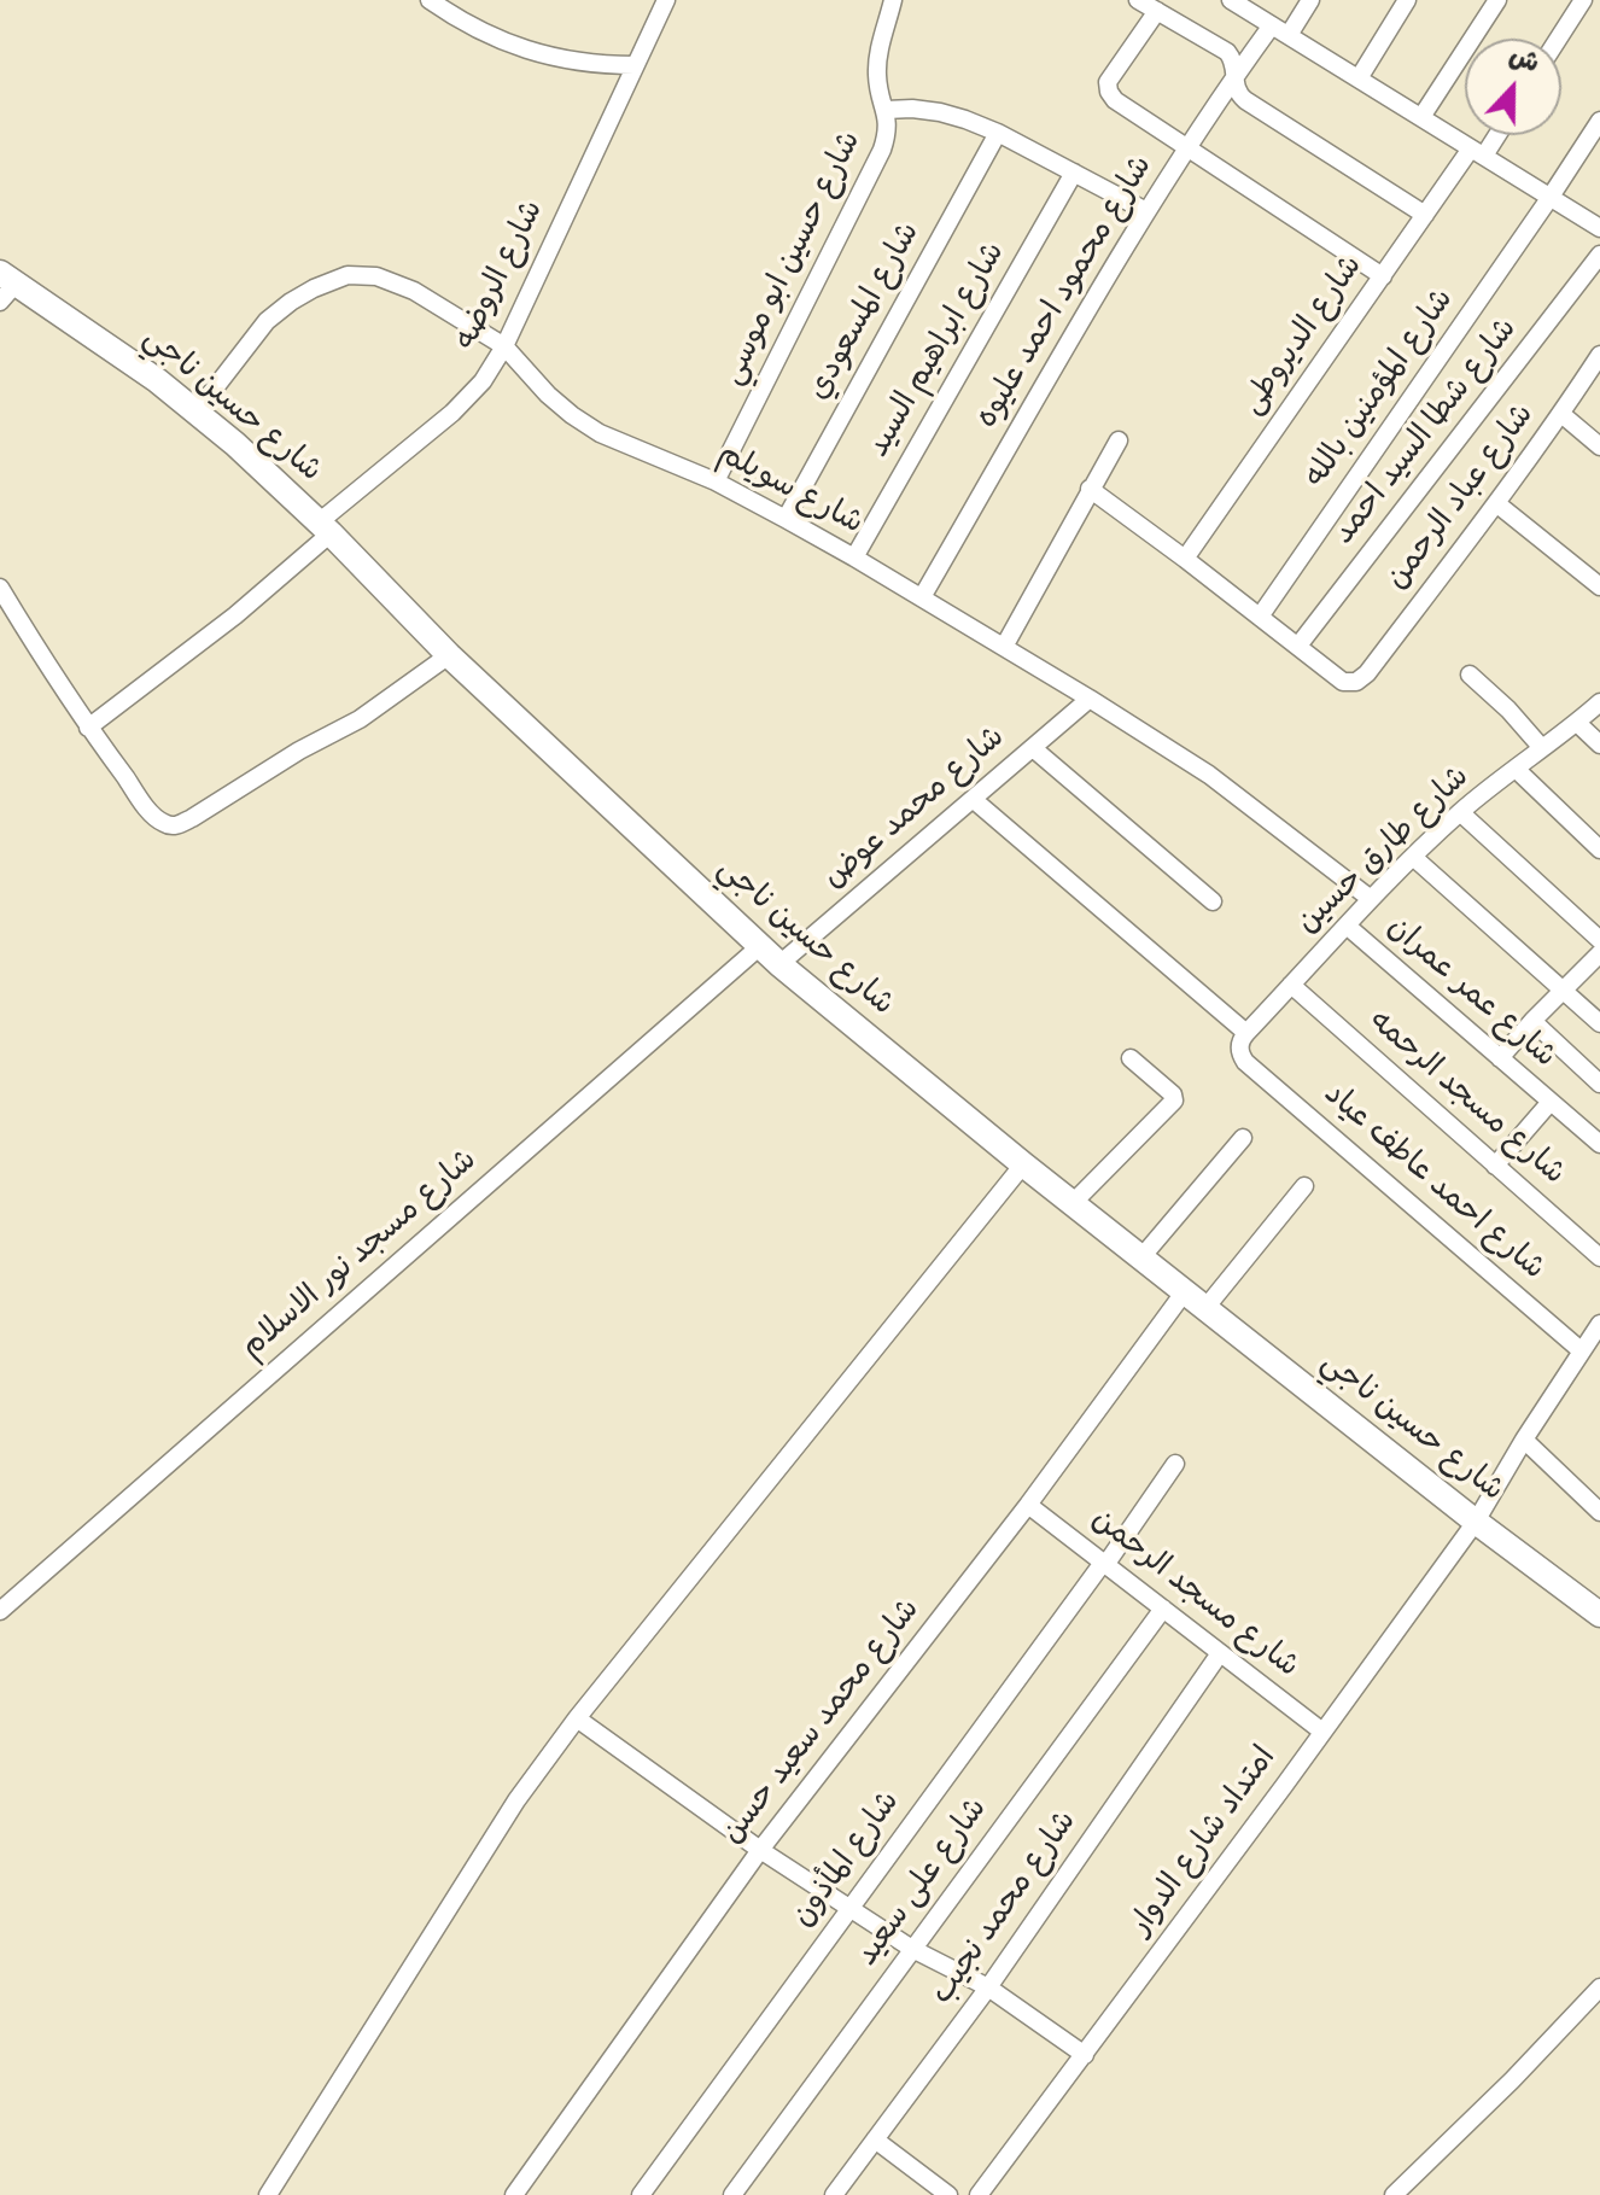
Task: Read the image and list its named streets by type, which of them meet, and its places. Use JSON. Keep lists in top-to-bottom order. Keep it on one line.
{"streets":{"street":["شارع حسين ابو موسي","شارع الروضه","شارع محمود احمد عليوه","شارع المسعودي","شارع الديروطى","شارع ابراهيم السيد","شارع المؤمنين بالله","شارع حسين ناجي","شارع شطا السيد احمد","شارع سويلم","شارع عباد الرحمن","شارع محمد عوض","شارع طارق حسين","شارع عمر عمران","شارع مسجد الرحمه","شارع احمد عاطف عياد","شارع مسجد نور الاسلام","شارع مسجد الرحمن","شارع محمد سعيد حسن","امتداد شارع الدوار","شارع المأذون","شارع على سعيد","شارع محمد نجيب"]},"crossings":[["شارع حسين ابو موسي","شارع سويلم"],["شارع الروضه","شارع حسين ناجي"],["شارع الروضه","شارع سويلم"],["شارع محمود احمد عليوه","شارع سويلم"],["شارع المسعودي","شارع سويلم"],["شارع ابراهيم السيد","شارع سويلم"],["شارع حسين ناجي","شارع سويلم"],["شارع حسين ناجي","شارع محمد عوض"],["شارع حسين ناجي","شارع مسجد نور الاسلام"],["شارع حسين ناجي","شارع محمد سعيد حسن"],["شارع حسين ناجي","امتداد شارع الدوار"],["شارع شطا السيد احمد","شارع عباد الرحمن"],["شارع سويلم","شارع محمد عوض"],["شارع سويلم","شارع طارق حسين"],["شارع طارق حسين","شارع عمر عمران"],["شارع طارق حسين","شارع مسجد الرحمه"],["شارع طارق حسين","شارع احمد عاطف عياد"],["شارع احمد عاطف عياد","امتداد شارع الدوار"],["شارع مسجد الرحمن","شارع محمد سعيد حسن"],["شارع مسجد الرحمن","امتداد شارع الدوار"],["شارع مسجد الرحمن","شارع المأذون"],["شارع مسجد الرحمن","شارع على سعيد"],["شارع مسجد الرحمن","شارع محمد نجيب"]],"north":"top"}
